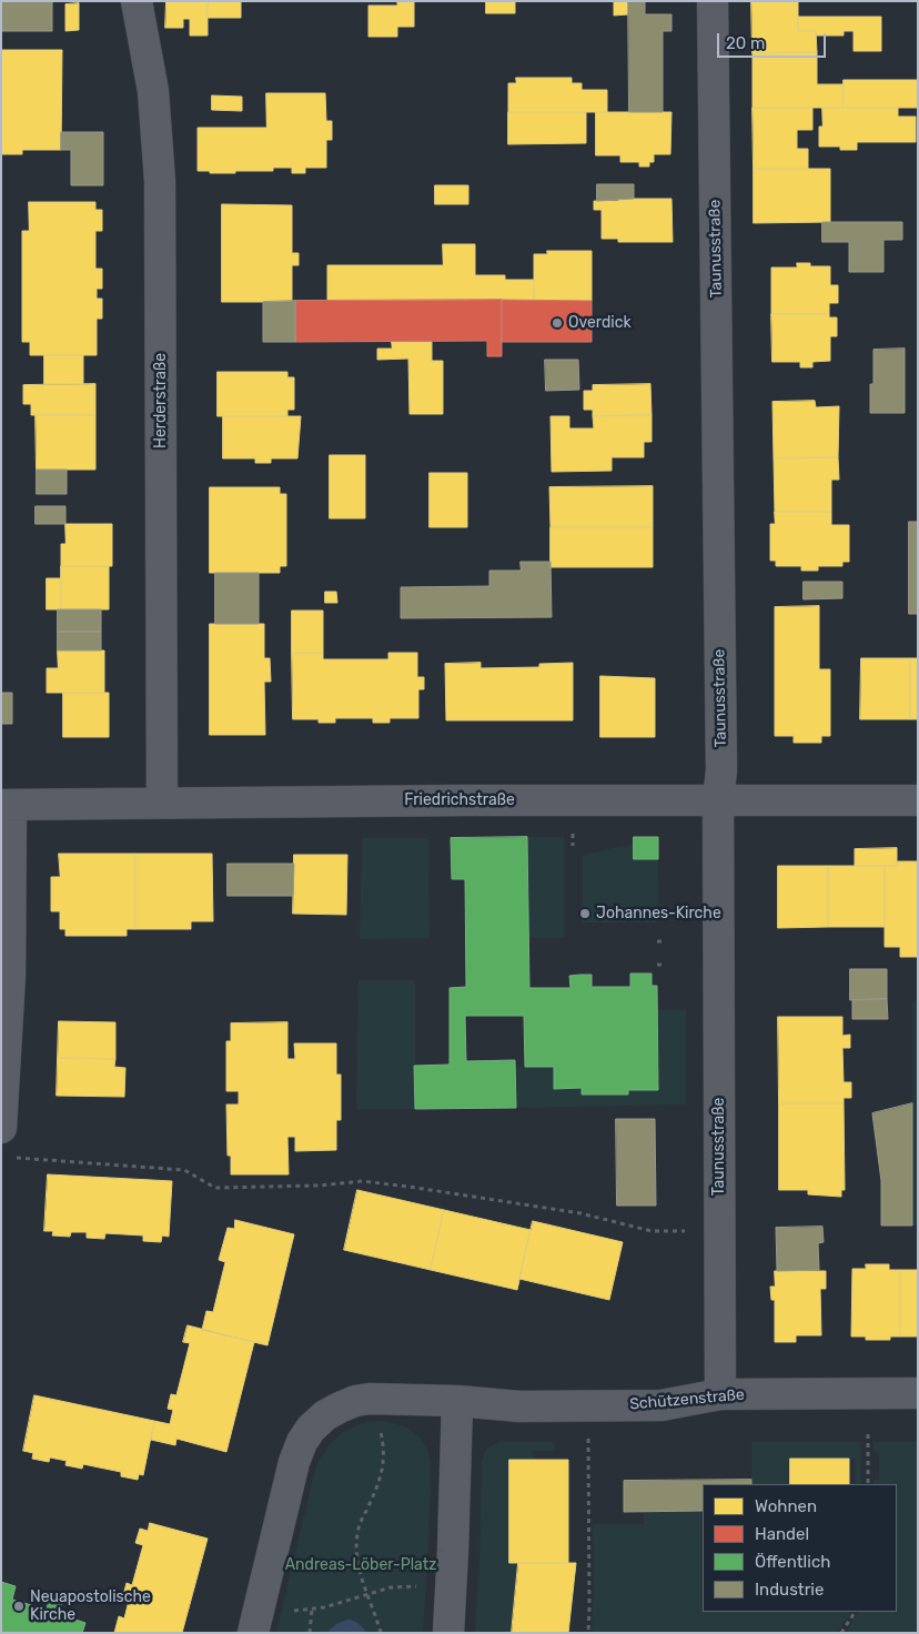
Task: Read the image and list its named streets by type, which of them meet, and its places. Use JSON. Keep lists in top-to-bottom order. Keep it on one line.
{"streets":{"street":["Taunusstraße","Herderstraße","Friedrichstraße","Schützenstraße"]},"crossings":[["Taunusstraße","Friedrichstraße"],["Taunusstraße","Schützenstraße"],["Herderstraße","Friedrichstraße"]],"parks":["Andreas-Löber-Platz"],"places":["Overdick","Johannes-Kirche","Neuapostolische Kirche"],"legend":["Wohnen","Handel","Öffentlich","Industrie"],"scale_bar":"20 m"}
